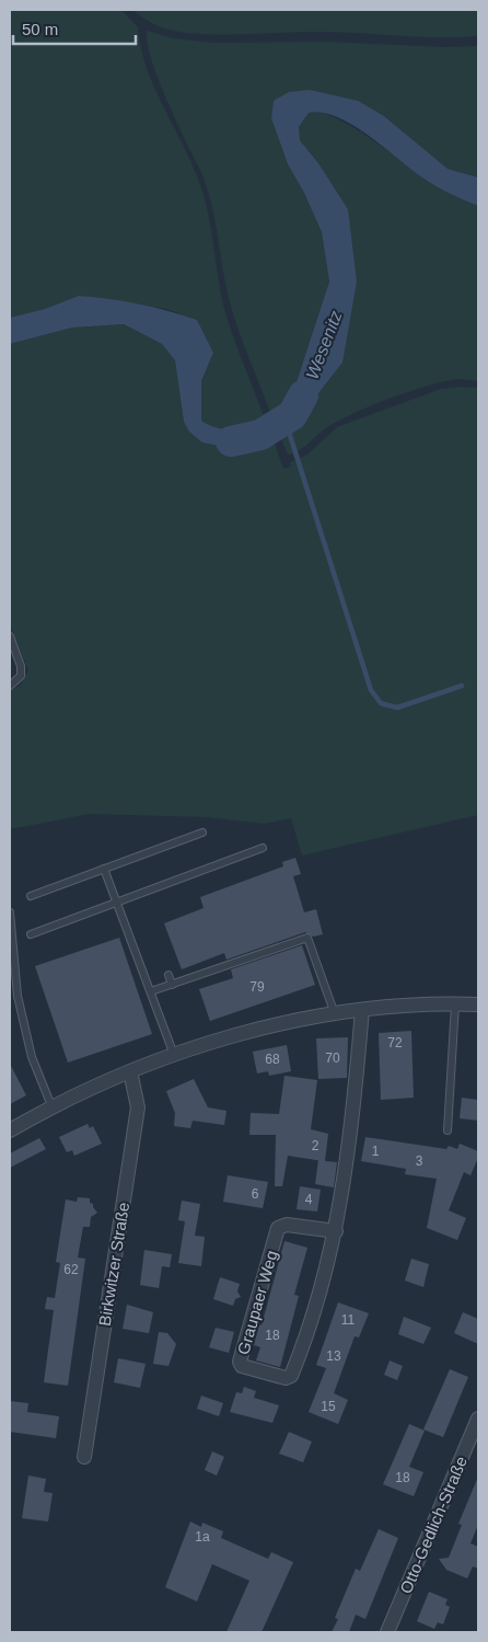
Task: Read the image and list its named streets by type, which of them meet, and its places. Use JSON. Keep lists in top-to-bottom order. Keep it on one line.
{"streets":{"street":["Birkwitzer Straße","Graupaer Weg","Otto-Gedlich-Straße"]},"water":["Wesenitz"],"house_numbers":["79","72","70","68","2","1","3","6","4","62","11","18","13","15","18","1a"],"scale_bar":"50 m"}
